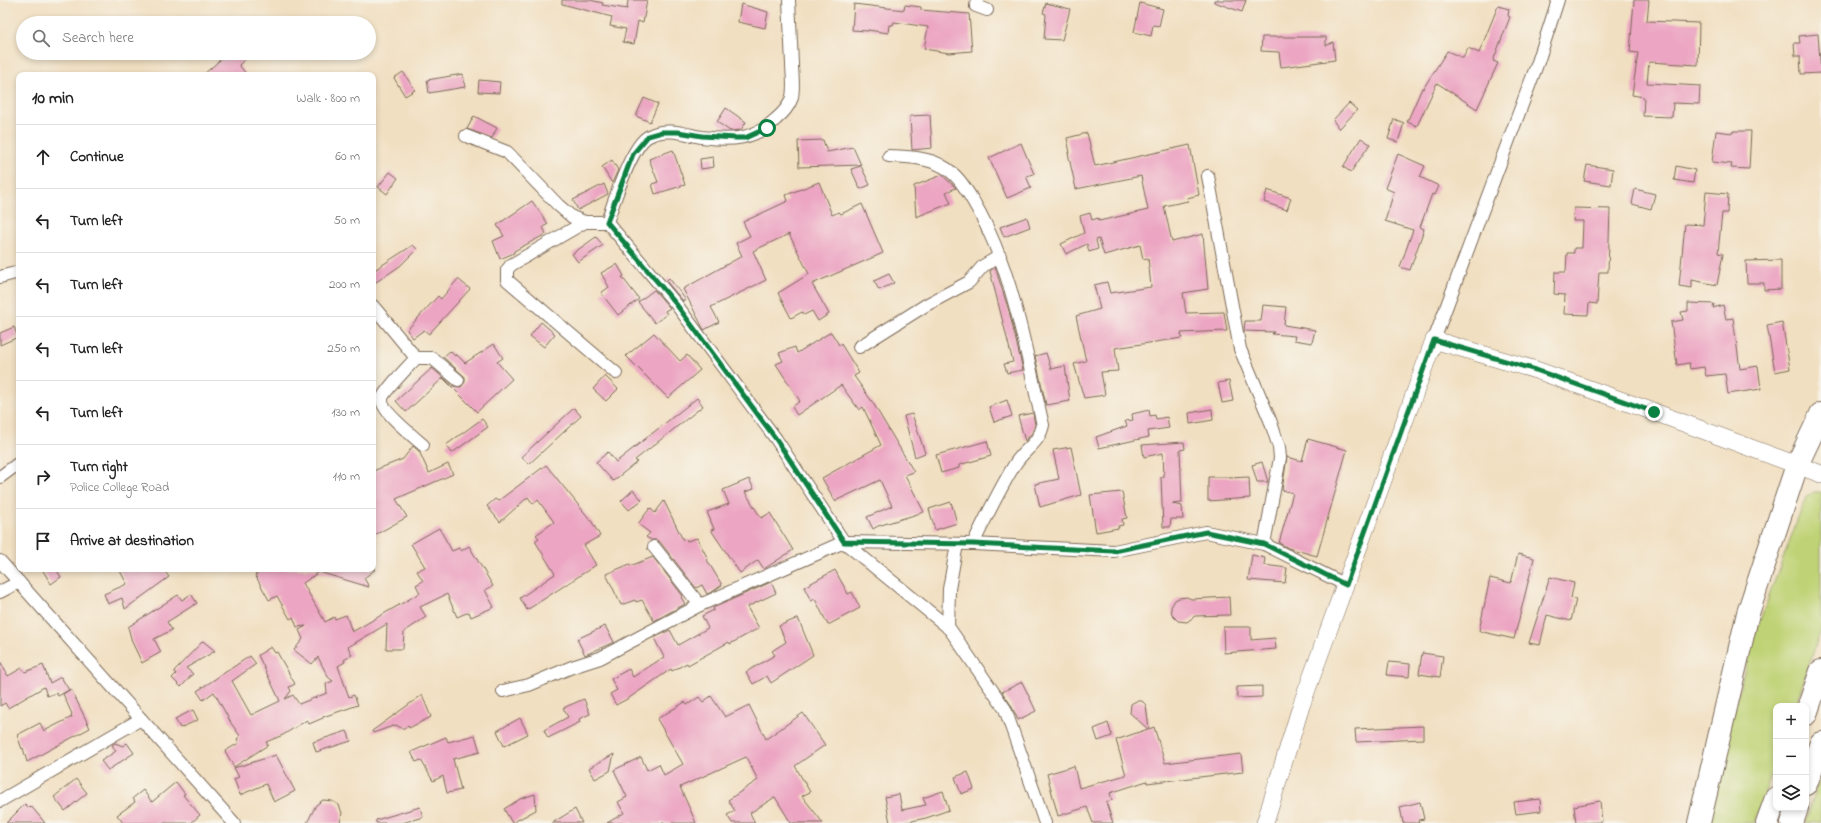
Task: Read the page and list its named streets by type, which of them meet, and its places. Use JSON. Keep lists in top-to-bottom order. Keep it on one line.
{"page":{"search":"Search here","heading":["10 min","Walk · 800 m"],"list":[["Continue","60 m"],["Turn left","50 m"],["Turn left","200 m"],["Turn left","250 m"],["Turn left","130 m"],["Turn right","Police College Road","110 m"],"Arrive at destination"],"map_buttons":["+","−"]}}
